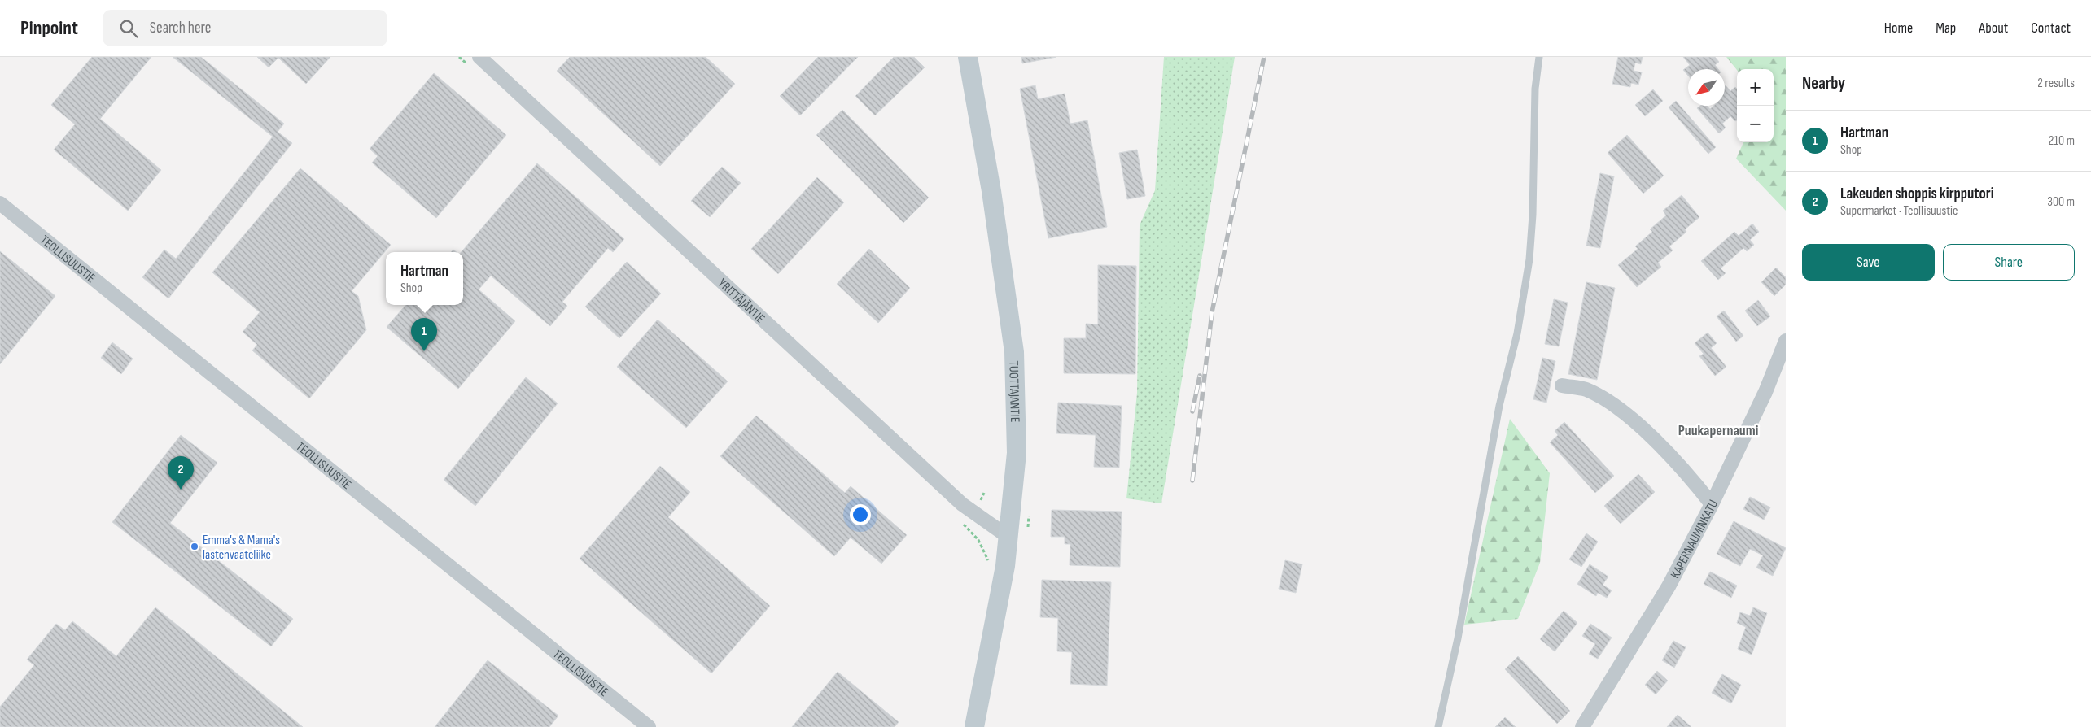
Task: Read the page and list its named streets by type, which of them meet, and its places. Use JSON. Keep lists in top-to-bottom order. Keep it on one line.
{"streets":{"street":["TEOLLISUUSTIE","YRITTÄJÄNTIE","TUOTTAJANTIE","KAPERNAUMINKATU"]},"crossings":[["YRITTÄJÄNTIE","TUOTTAJANTIE"]],"districts":["Puukapernaumi"],"places":["Emma's & Mama's lastenvaateliike"],"north":"bottom left","page":{"header":"Pinpoint","search":"Search here","nav":["Home","Map","About","Contact"],"heading":["Nearby","2 results"],"map_buttons":["+","−"],"list":[{"mark":"1","name":"Hartman","note":"Shop","value":"210 m"},{"mark":"2","name":"Lakeuden shoppis kirpputori","note":"Supermarket · Teollisuustie","value":"300 m"}],"buttons":["Save","Share"],"popup":["Hartman","Shop"],"pins":["1","2"]}}
